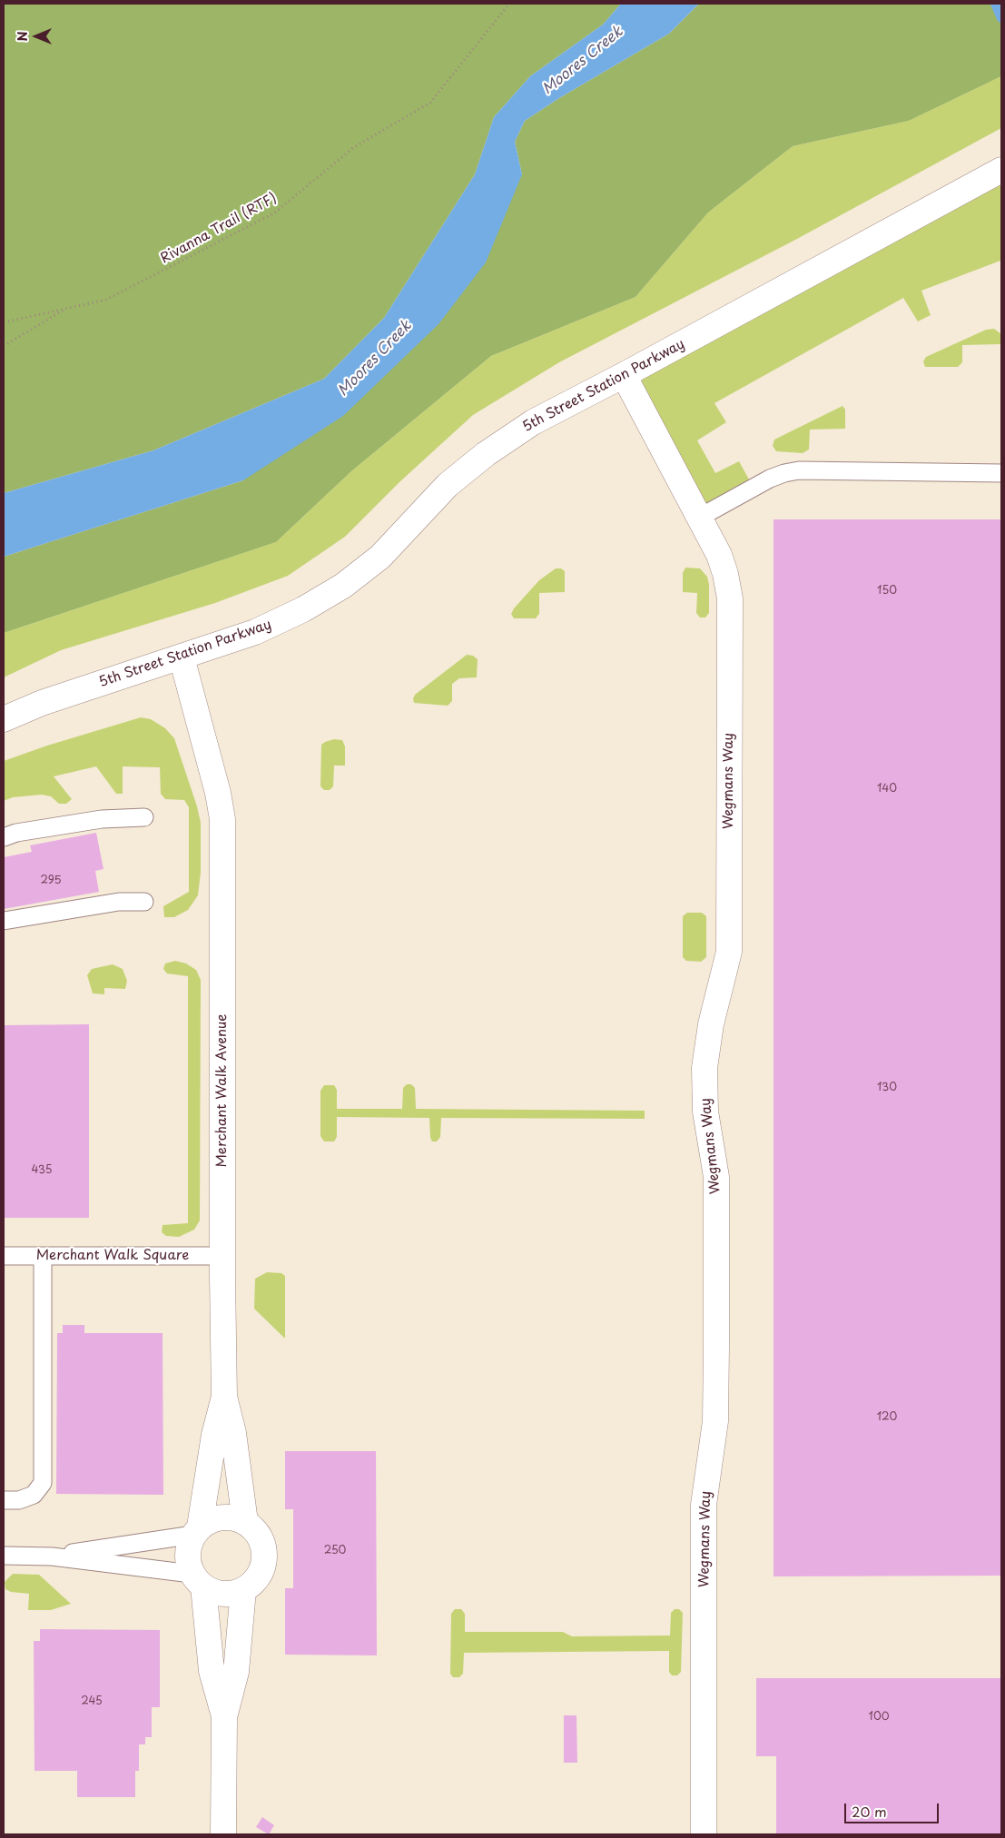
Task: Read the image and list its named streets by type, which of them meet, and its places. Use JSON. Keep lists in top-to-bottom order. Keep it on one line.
{"streets":{"street":["5th Street Station Parkway","Wegmans Way","Merchant Walk Avenue"],"lane":["Merchant Walk Square"],"path":["Rivanna Trail (RTF)"]},"crossings":[["5th Street Station Parkway","Wegmans Way"],["5th Street Station Parkway","Merchant Walk Avenue"],["Merchant Walk Avenue","Merchant Walk Square"]],"water":["Moores Creek"],"house_numbers":["150","140","295","130","435","120","250","245","100"],"scale_bar":"20 m","north":"left"}
